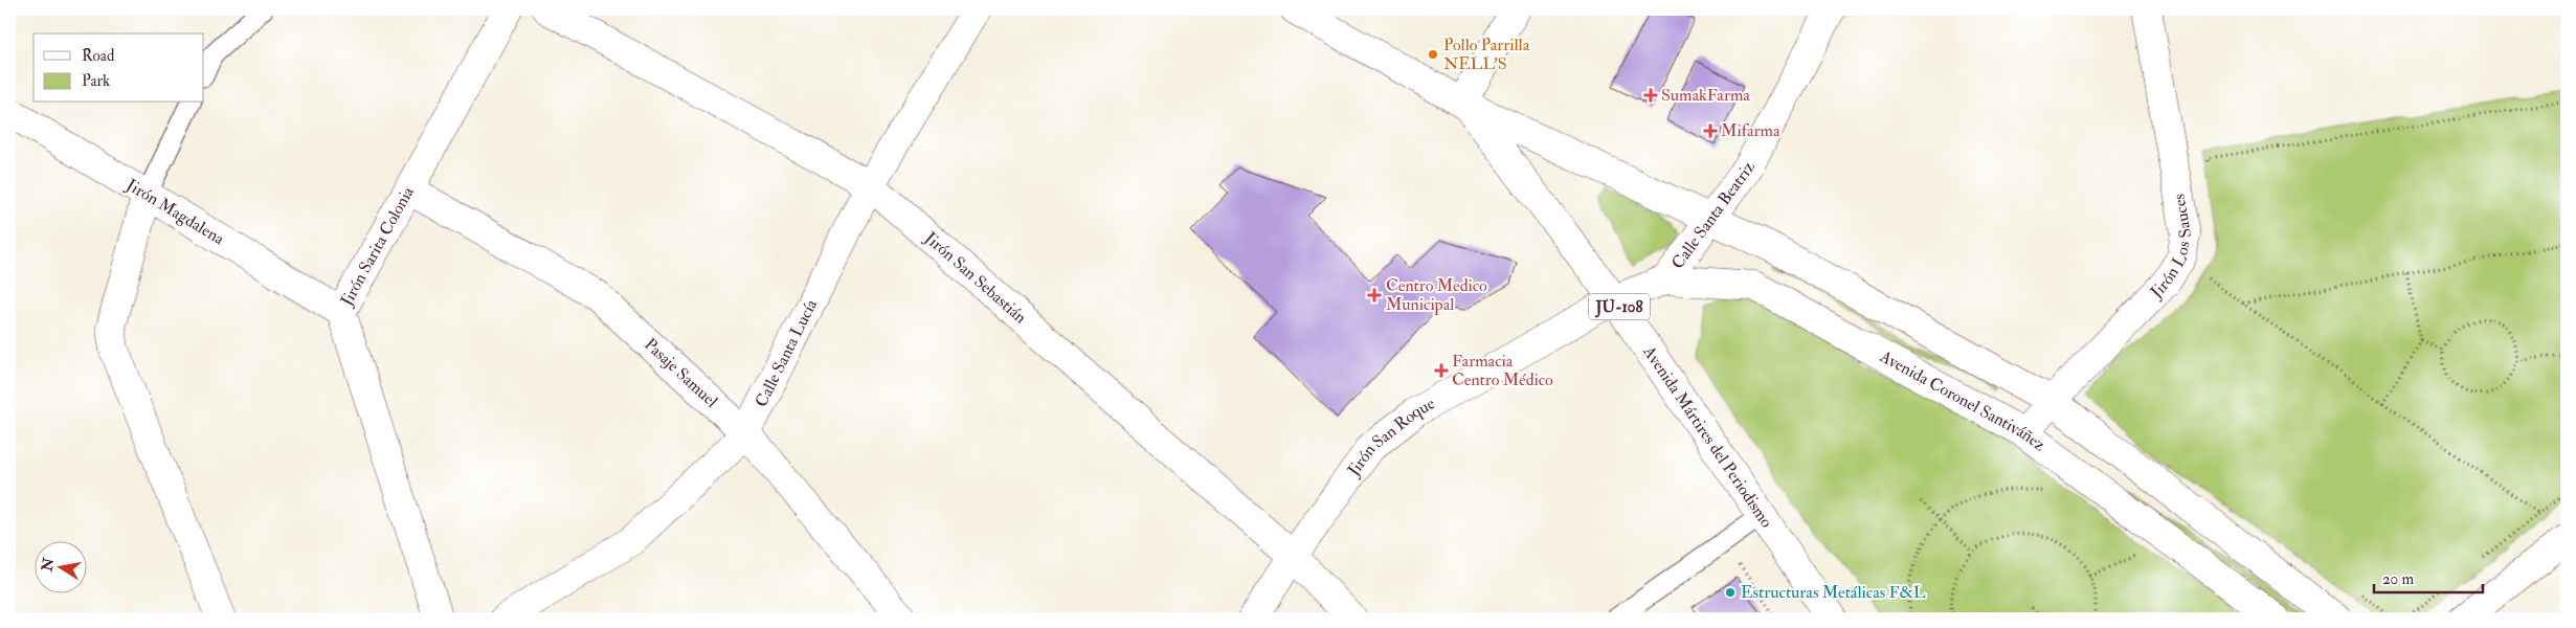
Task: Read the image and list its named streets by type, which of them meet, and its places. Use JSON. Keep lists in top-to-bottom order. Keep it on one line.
{"streets":{"street":["Jirón Magdalena","Calle Santa Beatriz","Jirón Los Sauces","Jirón Sarita Colonia","Jirón San Sebastián","JU-108","Calle Santa Lucía","Pasaje Samuel","Avenida Coronel Santiváñez","Avenida Mártires del Periodismo","Jirón San Roque"]},"crossings":[["Jirón Magdalena","Jirón Sarita Colonia"],["Calle Santa Beatriz","Avenida Coronel Santiváñez"],["Calle Santa Beatriz","Avenida Mártires del Periodismo"],["Jirón Los Sauces","Avenida Coronel Santiváñez"],["Jirón Sarita Colonia","Pasaje Samuel"],["Jirón San Sebastián","Calle Santa Lucía"],["Jirón San Sebastián","Jirón San Roque"],["Calle Santa Lucía","Pasaje Samuel"],["Avenida Coronel Santiváñez","Avenida Mártires del Periodismo"],["Avenida Coronel Santiváñez","Jirón San Roque"],["Avenida Mártires del Periodismo","Jirón San Roque"]],"places":{"other":["Pollo Parrilla NELL'S","Estructuras Metálicas F&L"],"health":["SumakFarma","Mifarma","Centro Medico Municipal","Farmacia Centro Médico"]},"legend":["Road","Park"],"scale_bar":"20 m","north":"left"}
